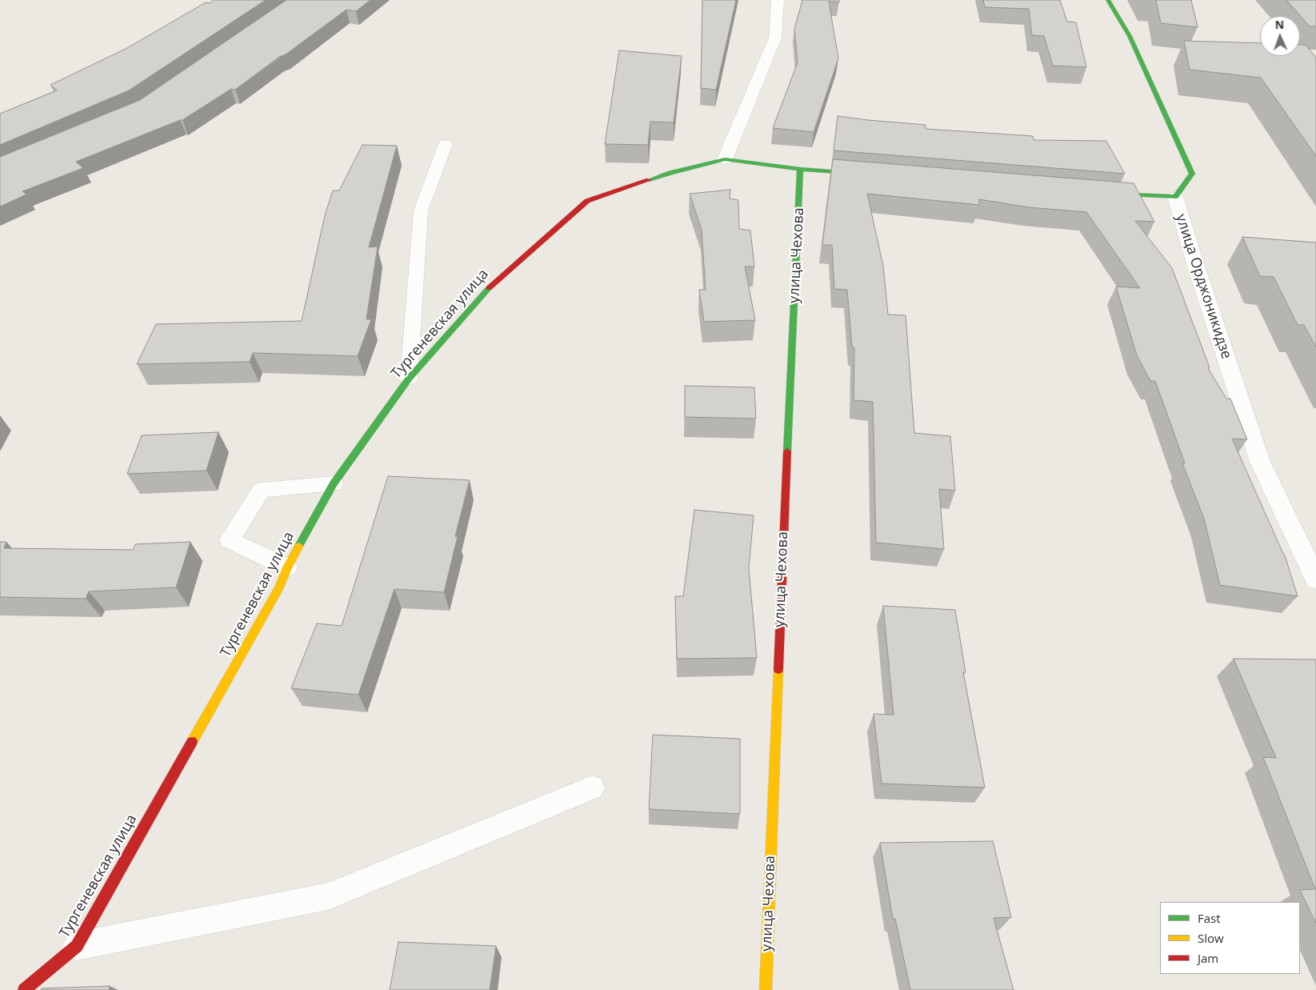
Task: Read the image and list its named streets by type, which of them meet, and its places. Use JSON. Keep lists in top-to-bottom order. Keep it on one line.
{"streets":{"street":["улица Чехова","улица Орджоникидзе","Тургеневская улица"]},"crossings":[["улица Чехова","Тургеневская улица"]],"legend":["Fast","Slow","Jam"],"north":"top"}
